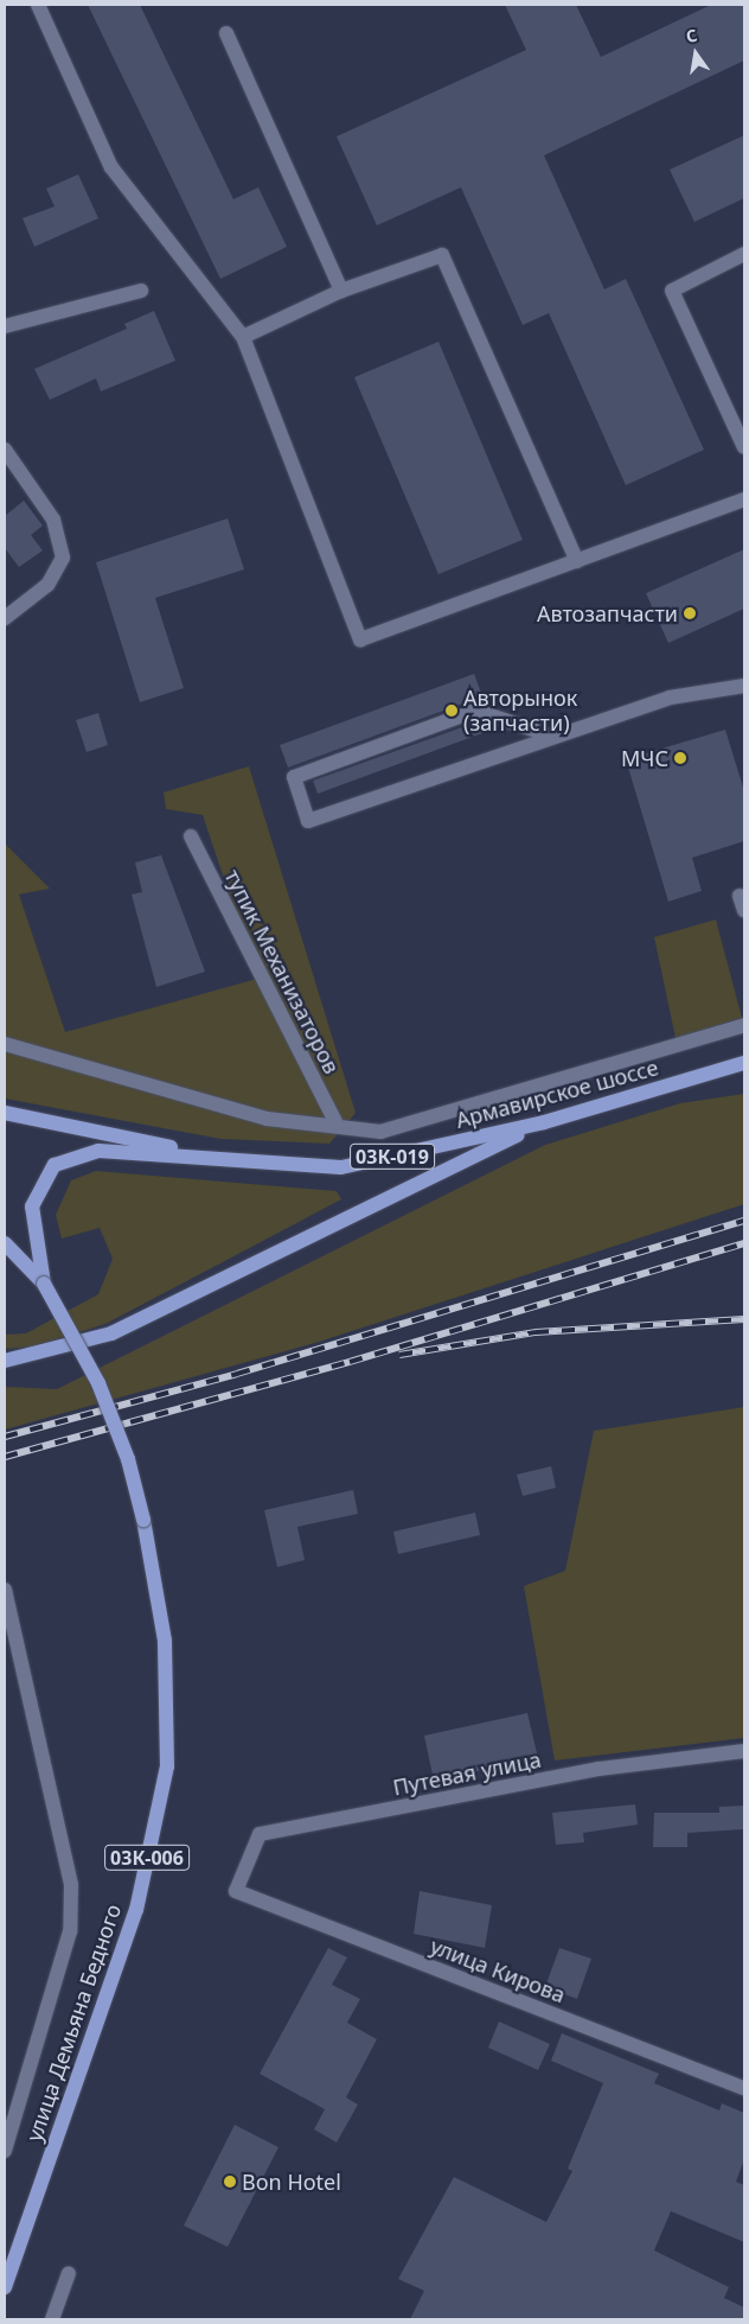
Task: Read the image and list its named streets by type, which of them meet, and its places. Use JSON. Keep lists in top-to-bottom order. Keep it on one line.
{"streets":{"main road":["Армавирское шоссе","03К-019","03К-006","улица Демьяна Бедного"],"street":["тупик Механизаторов","Путевая улица","улица Кирова"]},"crossings":[["Армавирское шоссе","03К-019"],["Путевая улица","улица Кирова"],["03К-006","улица Демьяна Бедного"]],"places":["Автозапчасти","Авторынок (запчасти)","МЧС","Bon Hotel"],"north":"top"}
